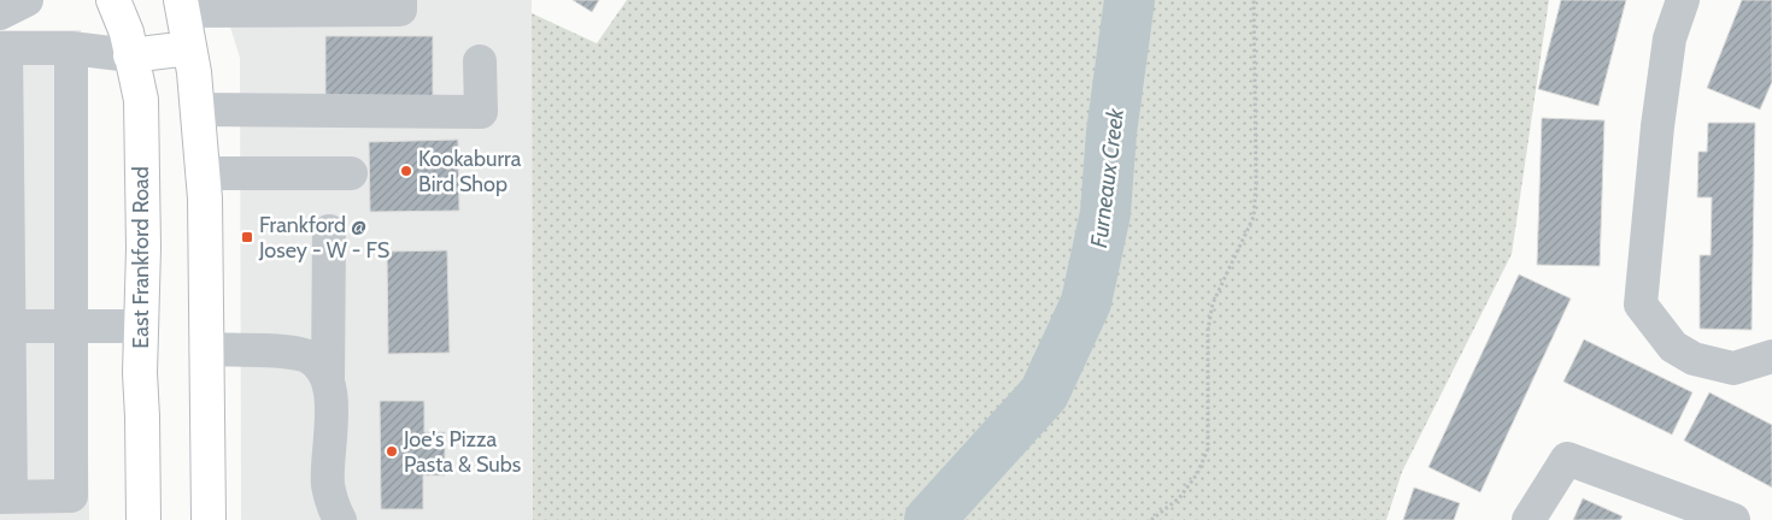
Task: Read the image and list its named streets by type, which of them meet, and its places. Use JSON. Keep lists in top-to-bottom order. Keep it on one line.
{"streets":{"main road":["East Frankford Road"]},"water":["Furneaux Creek"],"places":{"other":["Kookaburra Bird Shop","Joe's Pizza Pasta & Subs"],"transit":["Frankford @ Josey - W - FS"]}}
